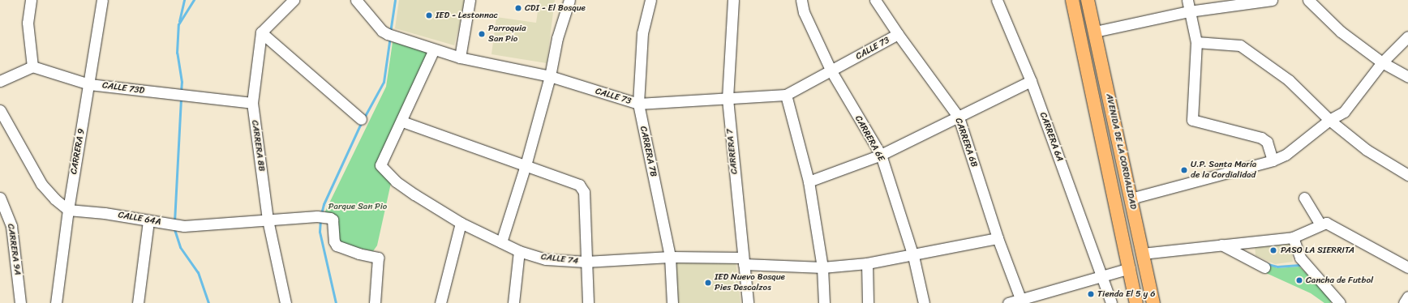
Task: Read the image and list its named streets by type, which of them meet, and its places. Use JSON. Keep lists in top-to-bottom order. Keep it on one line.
{"streets":{"main road":["AVENIDA DE LA CORDIALIDAD"],"street":["CALLE 73","CALLE 73D","CARRERA 6A","CARRERA 6E","CARRERA 6B","CARRERA 8B","CARRERA 9","CARRERA 7B","CARRERA 7","CALLE 64A","CARRERA 9A","CALLE 74"]},"crossings":[["CALLE 73","CARRERA 6E"],["CALLE 73","CARRERA 6B"],["CALLE 73","CARRERA 7B"],["CALLE 73","CARRERA 7"],["CALLE 73D","CARRERA 8B"],["CALLE 73D","CARRERA 9"],["CARRERA 6E","CALLE 74"],["CARRERA 6B","CALLE 74"],["CARRERA 8B","CALLE 64A"],["CARRERA 9","CALLE 64A"],["CARRERA 7B","CALLE 74"],["CARRERA 7","CALLE 74"]],"parks":["Parque San Pio"],"places":["CDI - El Bosque","IED - Lestonnac","Parroquia San Pio","U.P. Santa María de la Cordialidad","PASO LA SIERRITA","Cancha de Futbol","IED Nuevo Bosque Pies Descalzos","Tienda El 5 y 6"]}
